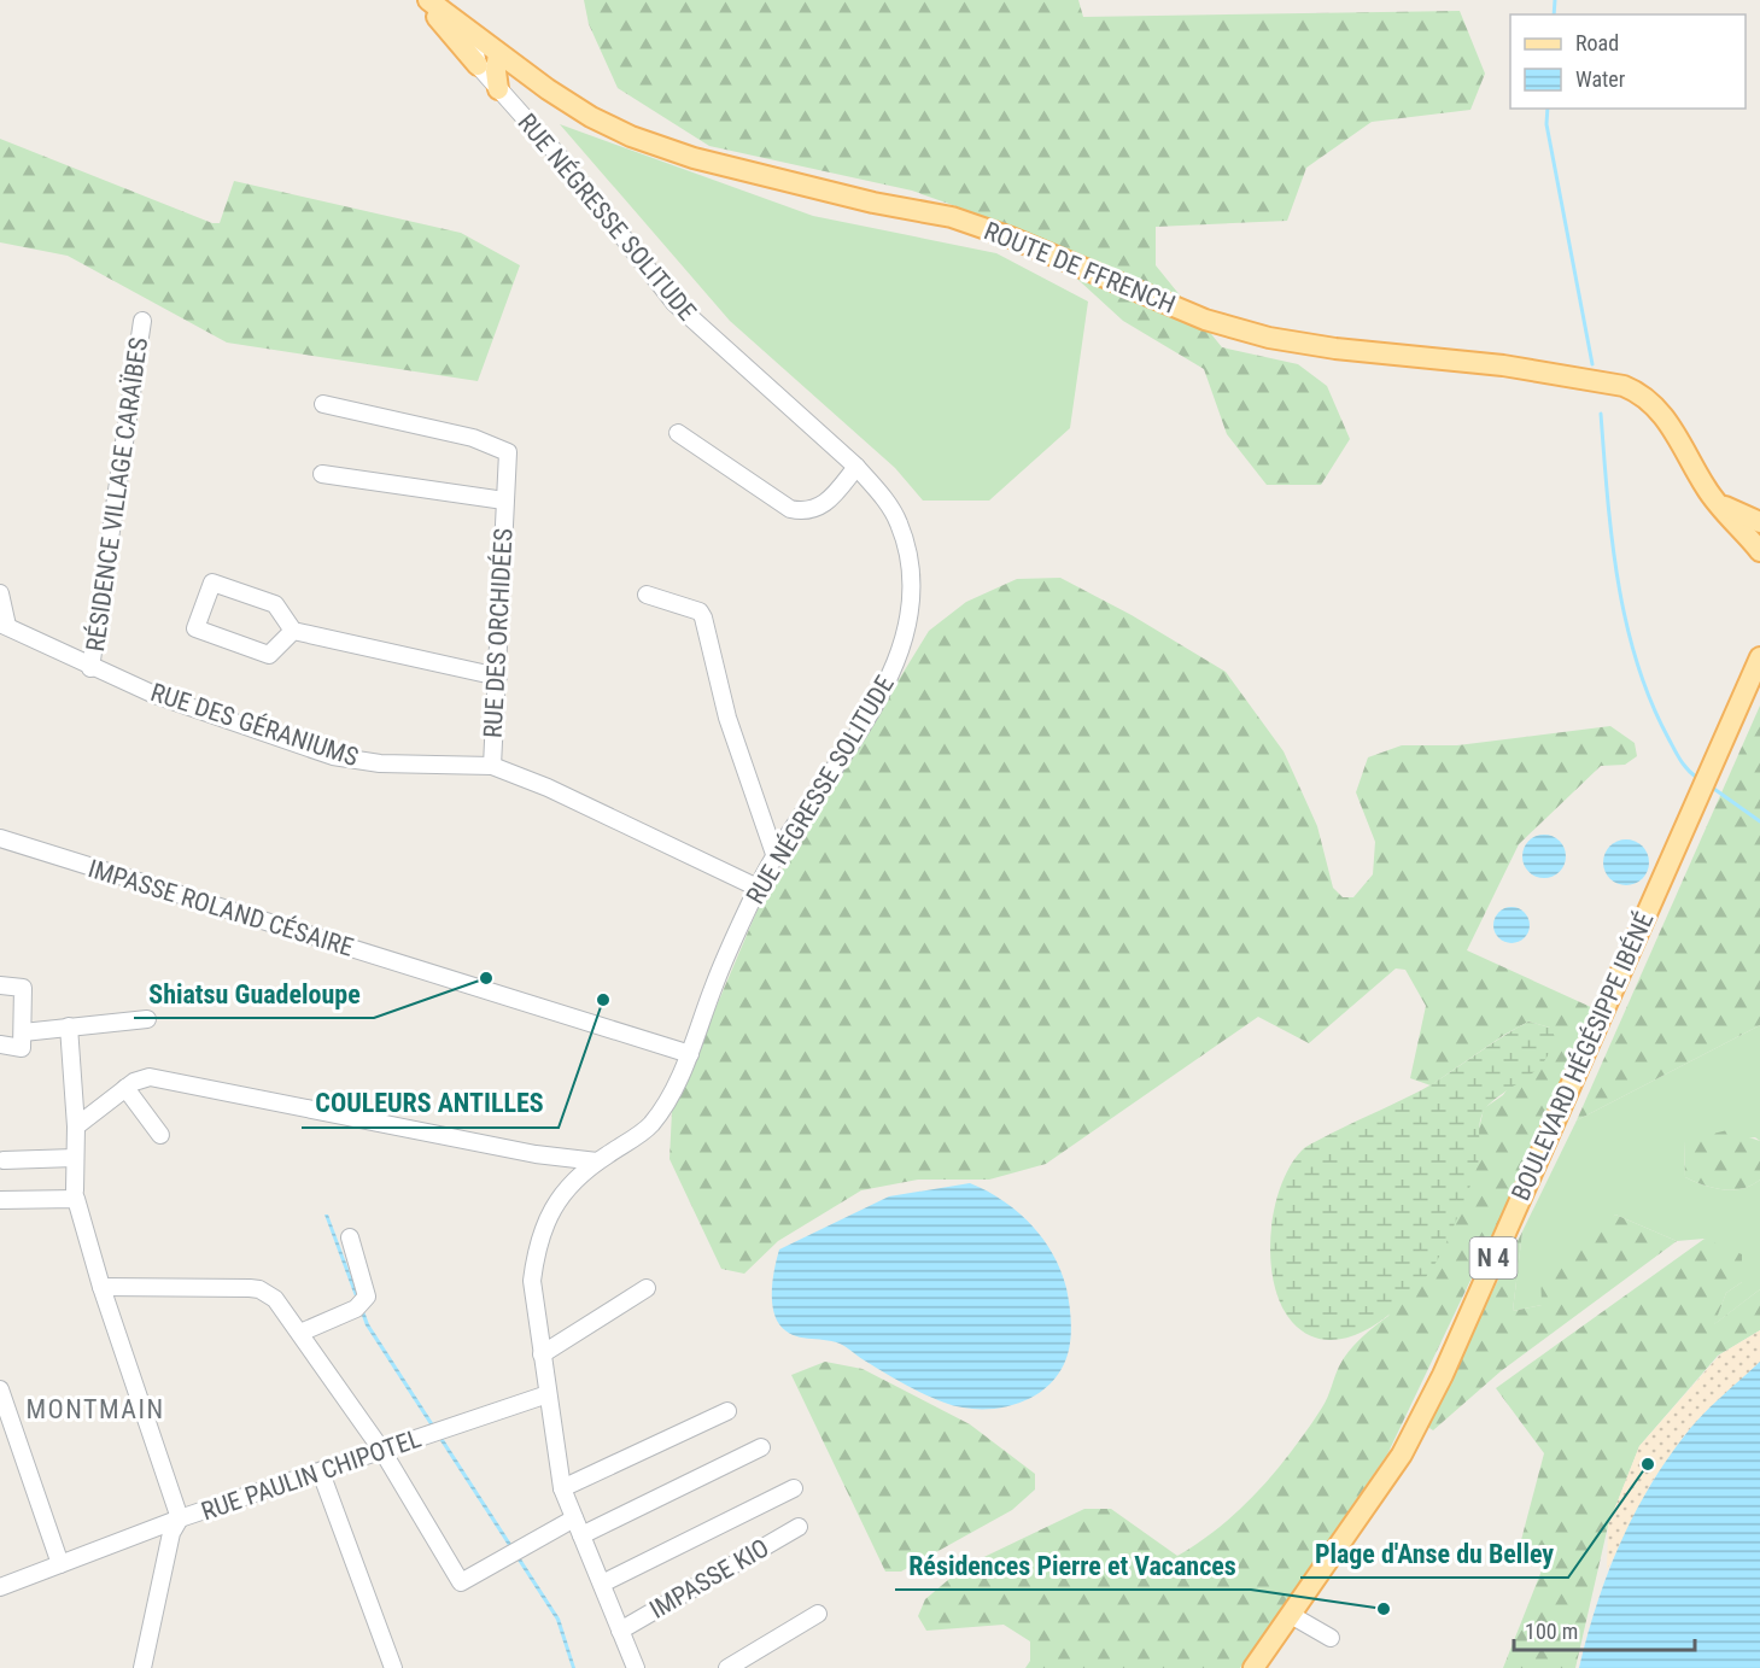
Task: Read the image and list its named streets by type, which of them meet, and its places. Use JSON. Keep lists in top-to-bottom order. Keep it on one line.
{"streets":{"main road":["ROUTE DE FFRENCH","BOULEVARD HÉGÉSIPPE IBÉNÉ","N 4"],"street":["RUE NÉGRESSE SOLITUDE","RÉSIDENCE VILLAGE CARAÏBES","RUE DES ORCHIDÉES","RUE DES GÉRANIUMS","IMPASSE ROLAND CÉSAIRE","RUE PAULIN CHIPOTEL","IMPASSE KIO"]},"crossings":[["RUE NÉGRESSE SOLITUDE","RUE DES GÉRANIUMS"],["RUE NÉGRESSE SOLITUDE","IMPASSE ROLAND CÉSAIRE"],["RUE NÉGRESSE SOLITUDE","RUE PAULIN CHIPOTEL"],["RUE NÉGRESSE SOLITUDE","IMPASSE KIO"],["RÉSIDENCE VILLAGE CARAÏBES","RUE DES GÉRANIUMS"],["RUE DES ORCHIDÉES","RUE DES GÉRANIUMS"]],"districts":["MONTMAIN"],"places":["Shiatsu Guadeloupe","COULEURS ANTILLES","Plage d'Anse du Belley","Résidences Pierre et Vacances"],"legend":["Road","Water"],"scale_bar":"100 m"}
